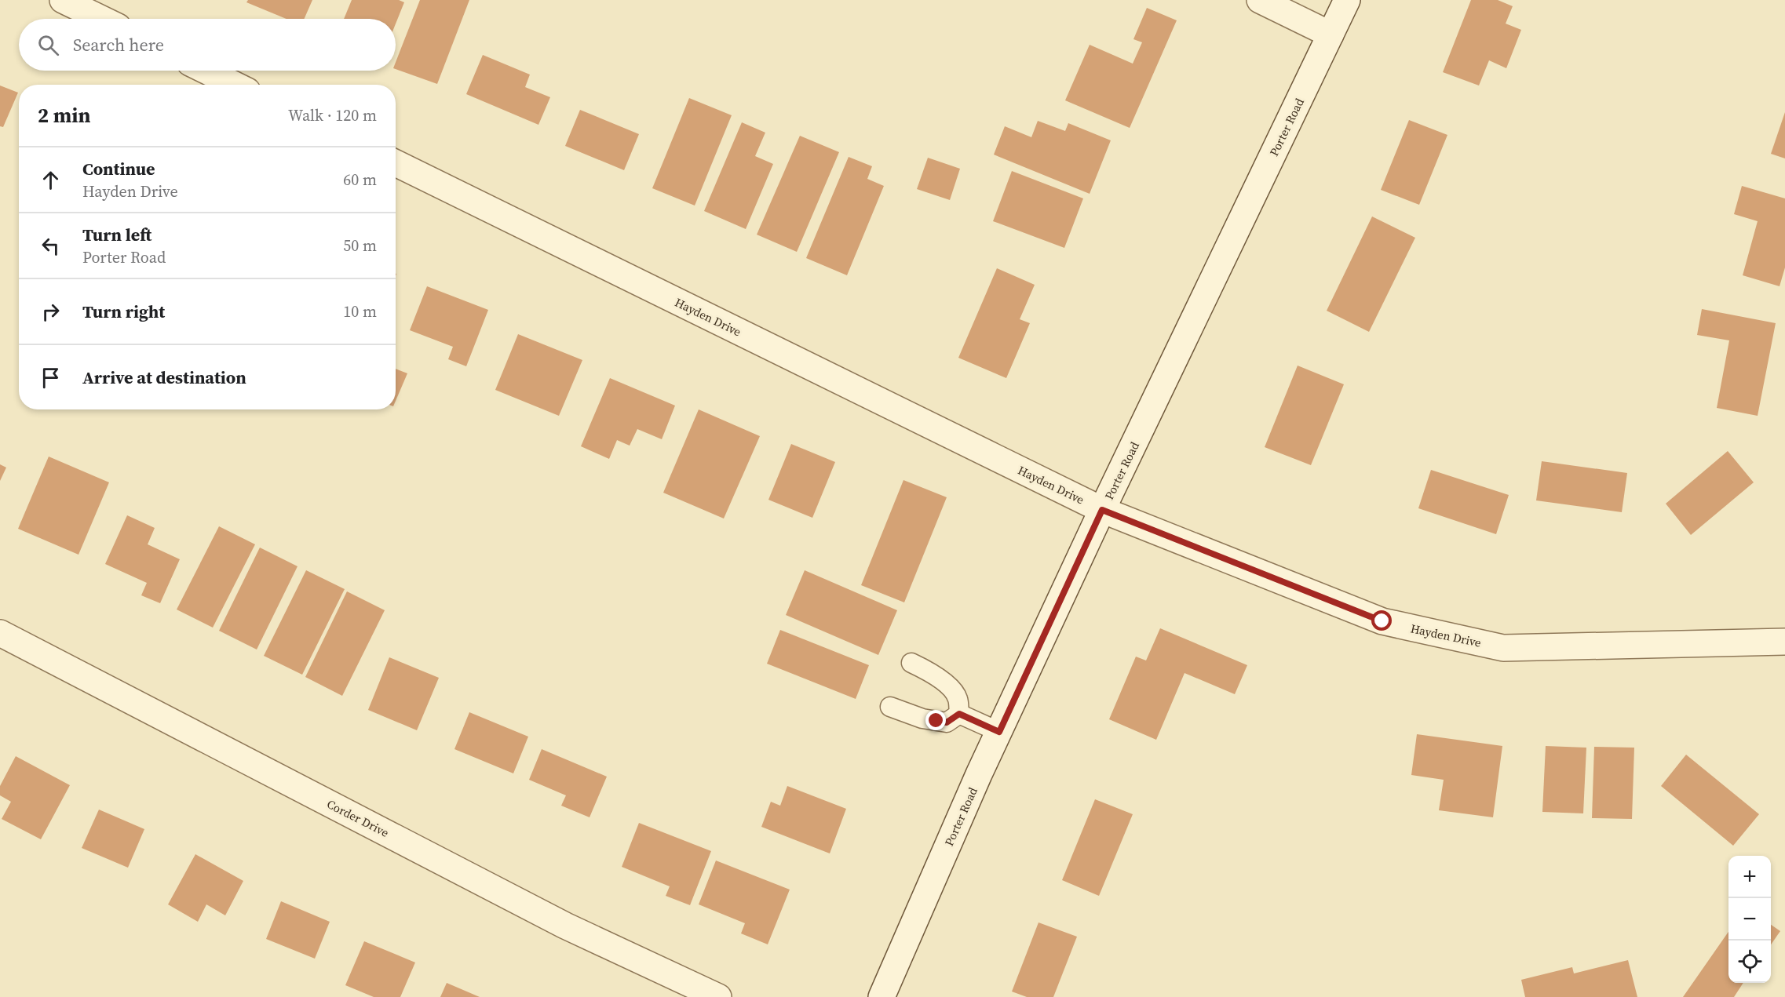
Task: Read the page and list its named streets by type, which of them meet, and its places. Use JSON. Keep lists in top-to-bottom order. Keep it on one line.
{"streets":{"street":["Porter Road","Hayden Drive","Corder Drive"]},"crossings":[["Porter Road","Hayden Drive"]],"page":{"search":"Search here","heading":["2 min","Walk · 120 m"],"list":[["Continue","Hayden Drive","60 m"],["Turn left","Porter Road","50 m"],["Turn right","10 m"],"Arrive at destination"],"map_buttons":["+","−"]}}
